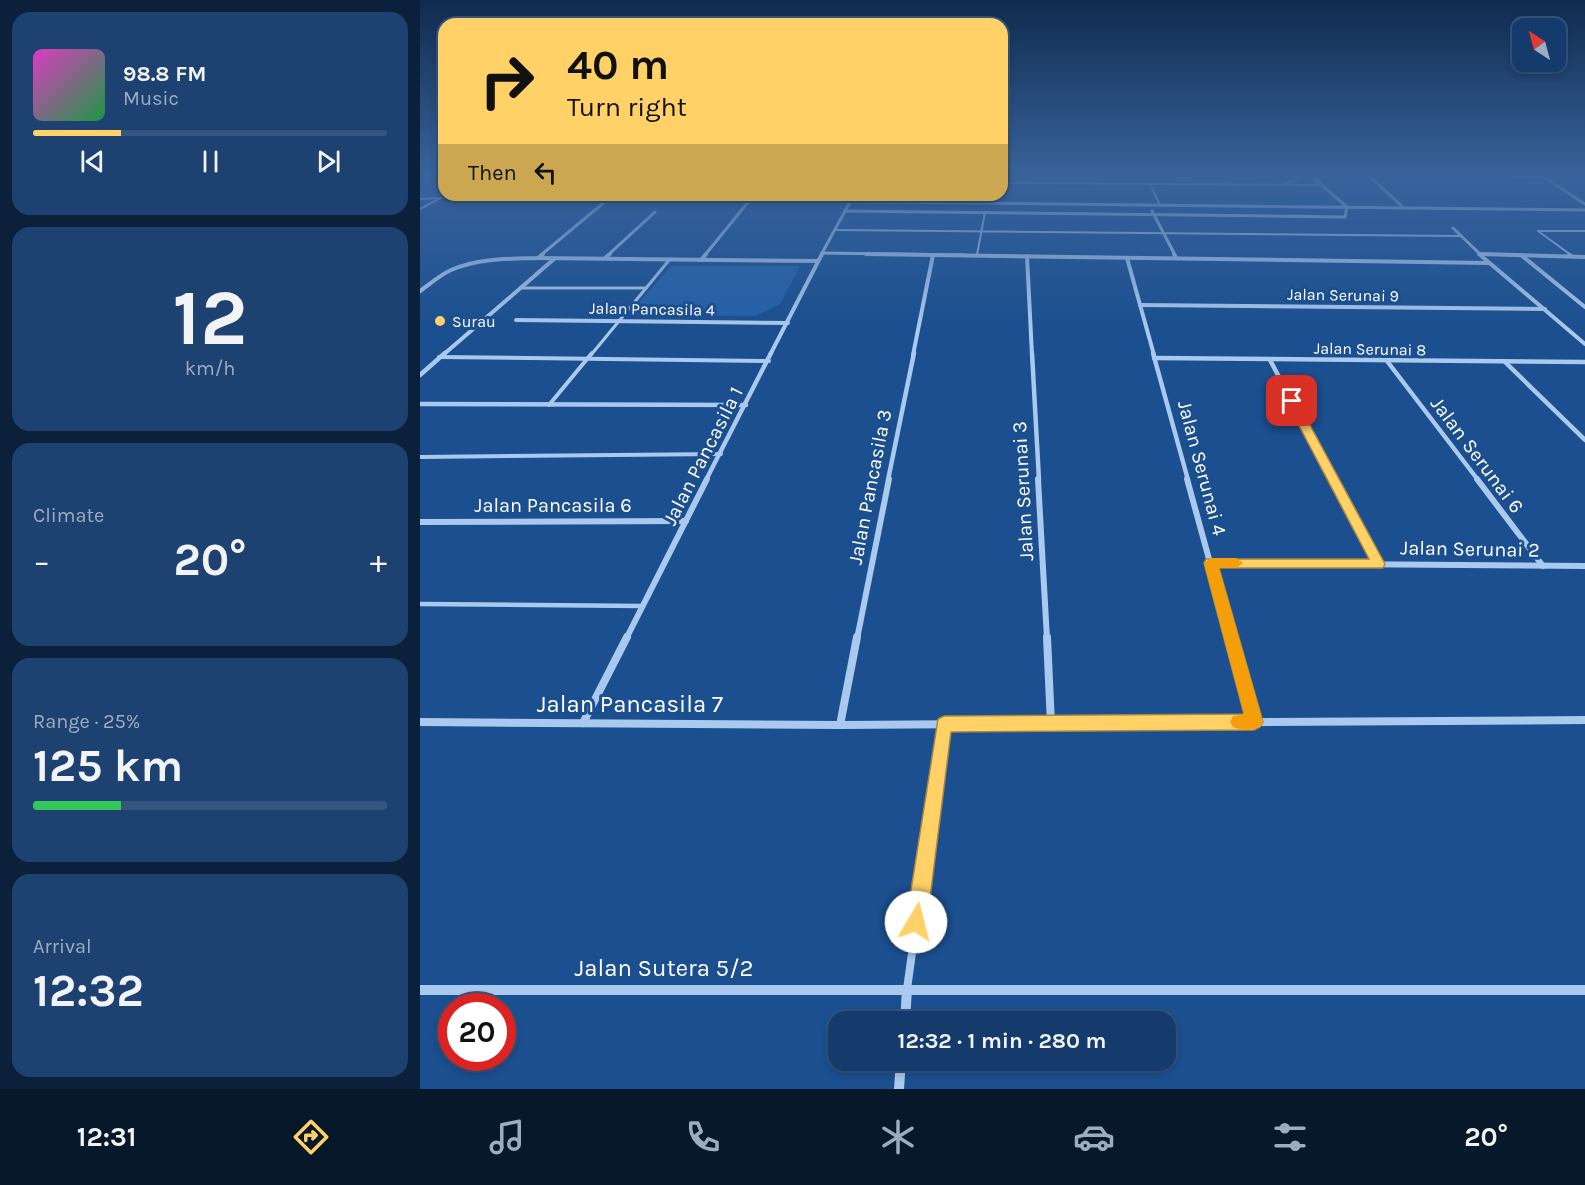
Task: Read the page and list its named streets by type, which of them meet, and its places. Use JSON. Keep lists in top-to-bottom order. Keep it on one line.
{"streets":{"street":["Jalan Serunai 9","Jalan Pancasila 4","Jalan Serunai 8","Jalan Serunai 6","Jalan Pancasila 1","Jalan Serunai 4","Jalan Pancasila 3","Jalan Serunai 3","Jalan Pancasila 6","Jalan Serunai 2","Jalan Pancasila 7","Jalan Sutera 5/2"]},"crossings":[["Jalan Serunai 9","Jalan Serunai 4"],["Jalan Pancasila 4","Jalan Pancasila 1"],["Jalan Serunai 8","Jalan Serunai 6"],["Jalan Serunai 8","Jalan Serunai 4"],["Jalan Serunai 6","Jalan Serunai 2"],["Jalan Pancasila 1","Jalan Pancasila 6"],["Jalan Pancasila 1","Jalan Pancasila 7"],["Jalan Serunai 4","Jalan Serunai 2"],["Jalan Serunai 4","Jalan Pancasila 7"],["Jalan Pancasila 3","Jalan Pancasila 7"],["Jalan Serunai 3","Jalan Pancasila 7"]],"places":["Surau"],"north":"top left","page":{"turn":["40 m","Turn right"],"song":["98.8 FM","Music"],"then":"Then","tile":[["12","km/h"],"Climate",["Range · 25%","125 km"],["Arrival","12:32"]],"heat":["−","20°","+"],"limit":"20","trip":"12:32 · 1 min · 280 m","tabs":["12:31","20°"]}}
